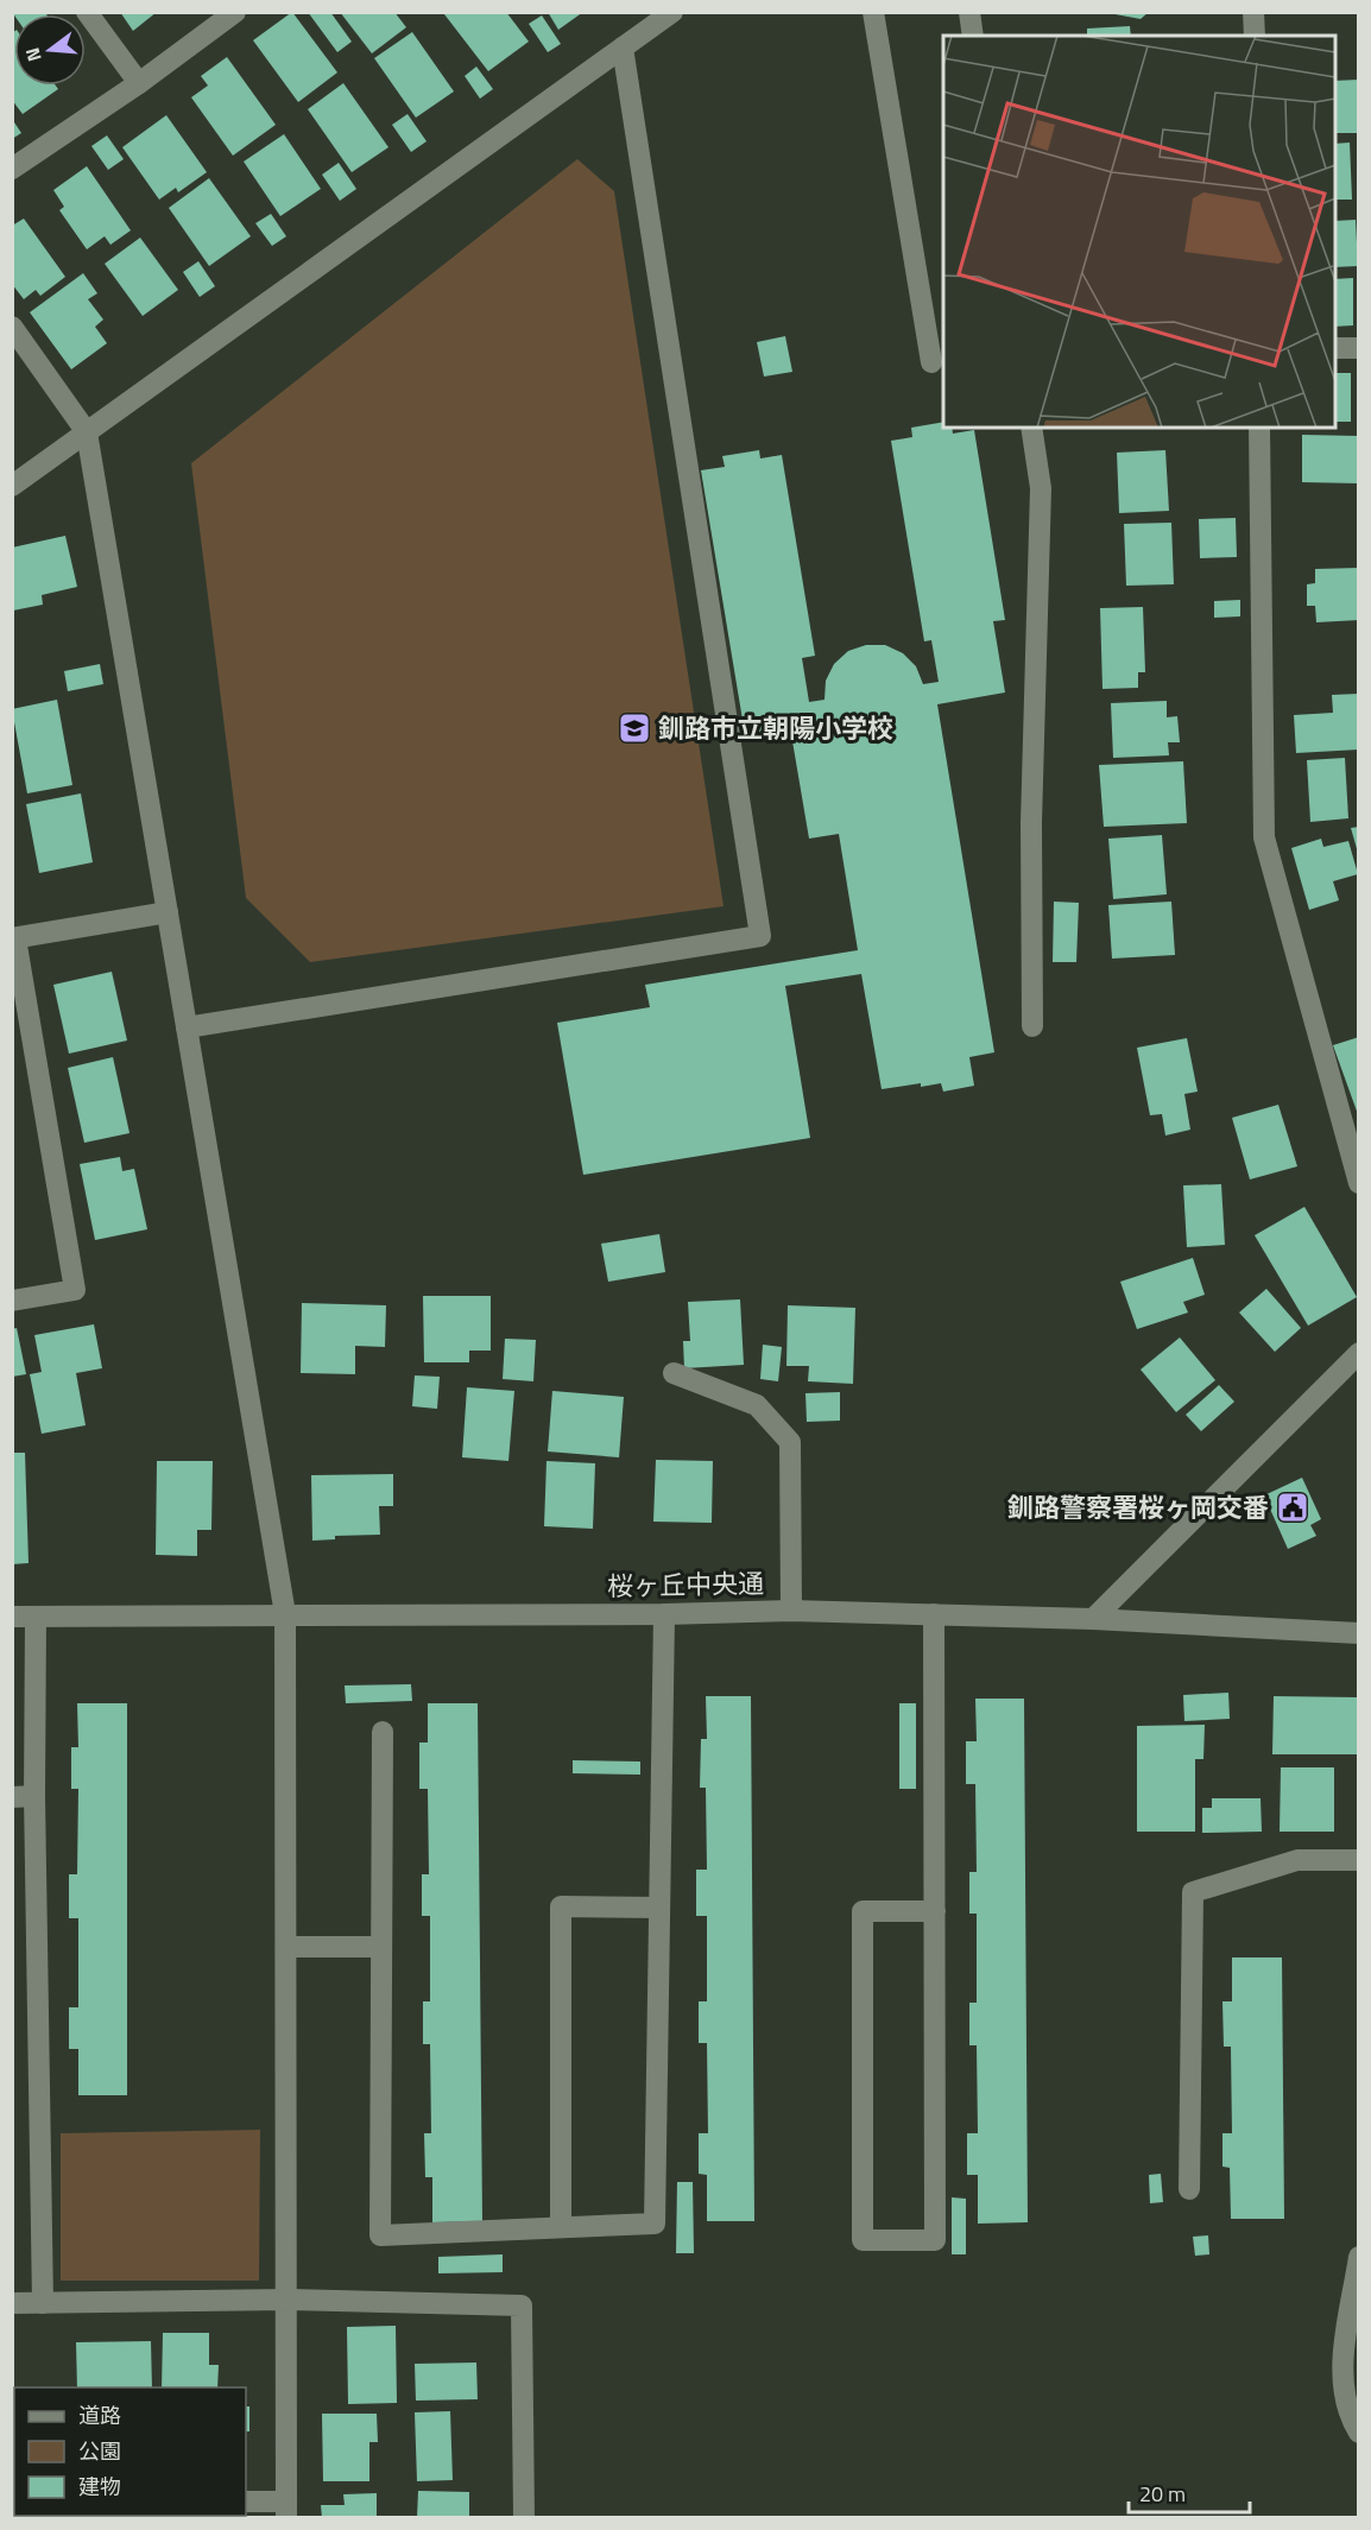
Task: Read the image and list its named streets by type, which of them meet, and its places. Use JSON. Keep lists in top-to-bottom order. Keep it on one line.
{"streets":{"street":["桜ヶ丘中央通"]},"places":{"school or university":["釧路市立朝陽小学校"],"public building":["釧路警察署桜ヶ岡交番"]},"legend":["道路","公園","建物"],"scale_bar":"20 m","north":"left"}
